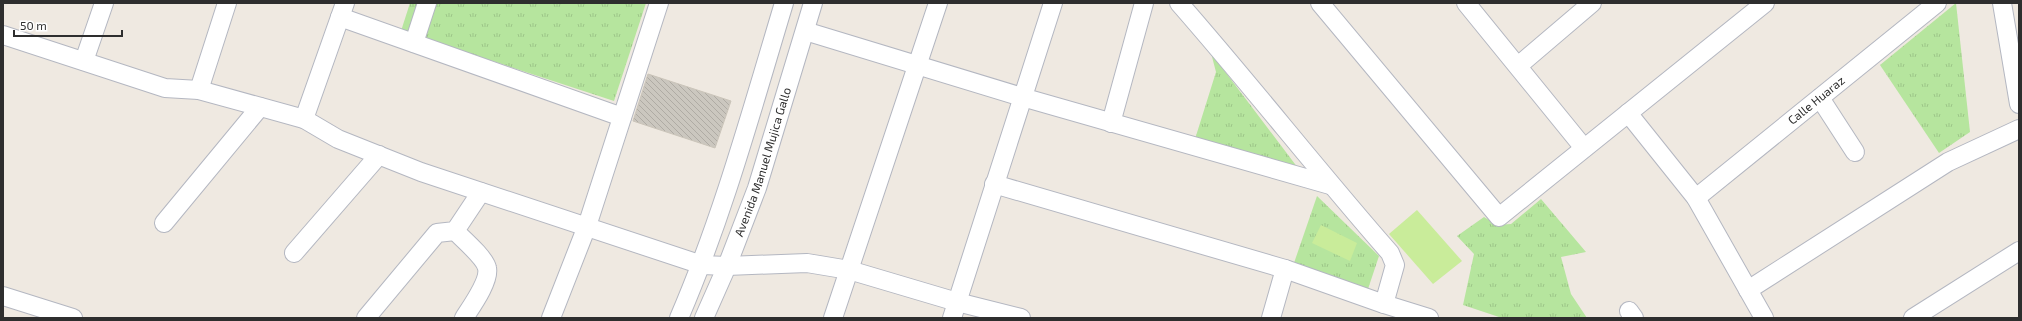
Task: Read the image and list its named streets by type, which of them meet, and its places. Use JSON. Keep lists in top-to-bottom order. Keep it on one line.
{"streets":{"street":["Calle Huaraz","Avenida Manuel Mujica Gallo"]},"scale_bar":"50 m"}
